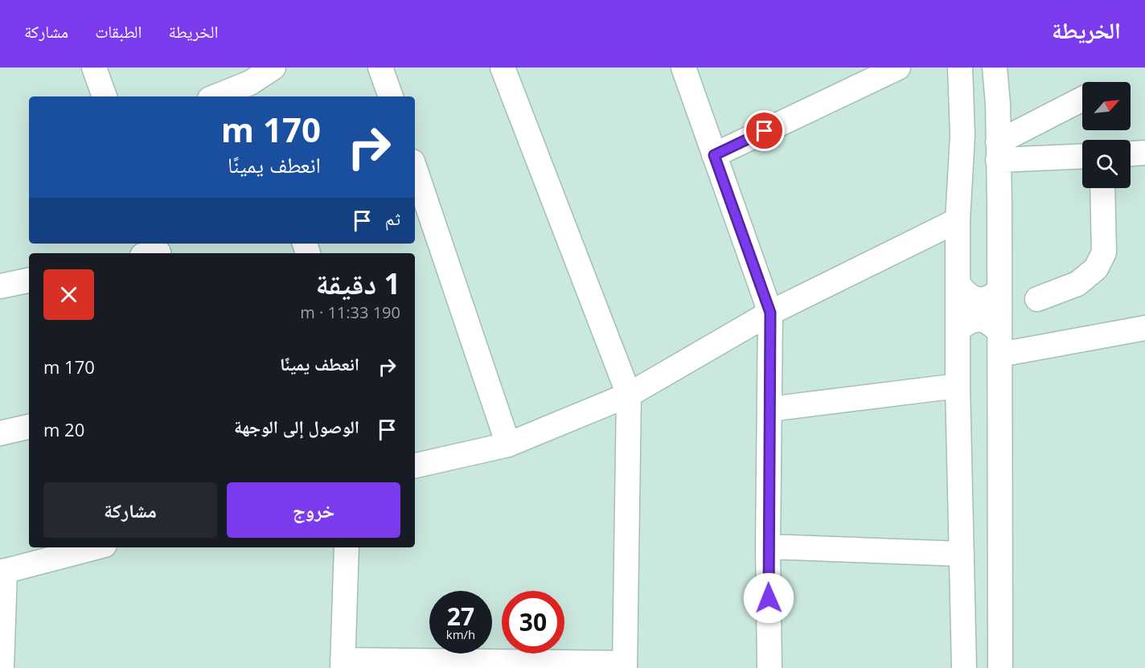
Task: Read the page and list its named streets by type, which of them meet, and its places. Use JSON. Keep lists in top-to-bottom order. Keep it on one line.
{"north":"top right","page":{"header":"الخريطة","nav":["الخريطة","الطبقات","مشاركة"],"turn":["170 m","انعطف يمينًا"],"then":"ثم","heading":["1 دقيقة","190 m · 11:33"],"list":[{"name":"انعطف يمينًا","value":"170 m"},{"name":"الوصول إلى الوجهة","value":"20 m"}],"buttons":["خروج","مشاركة"],"speed":"27 km/h","limit":"30"}}
